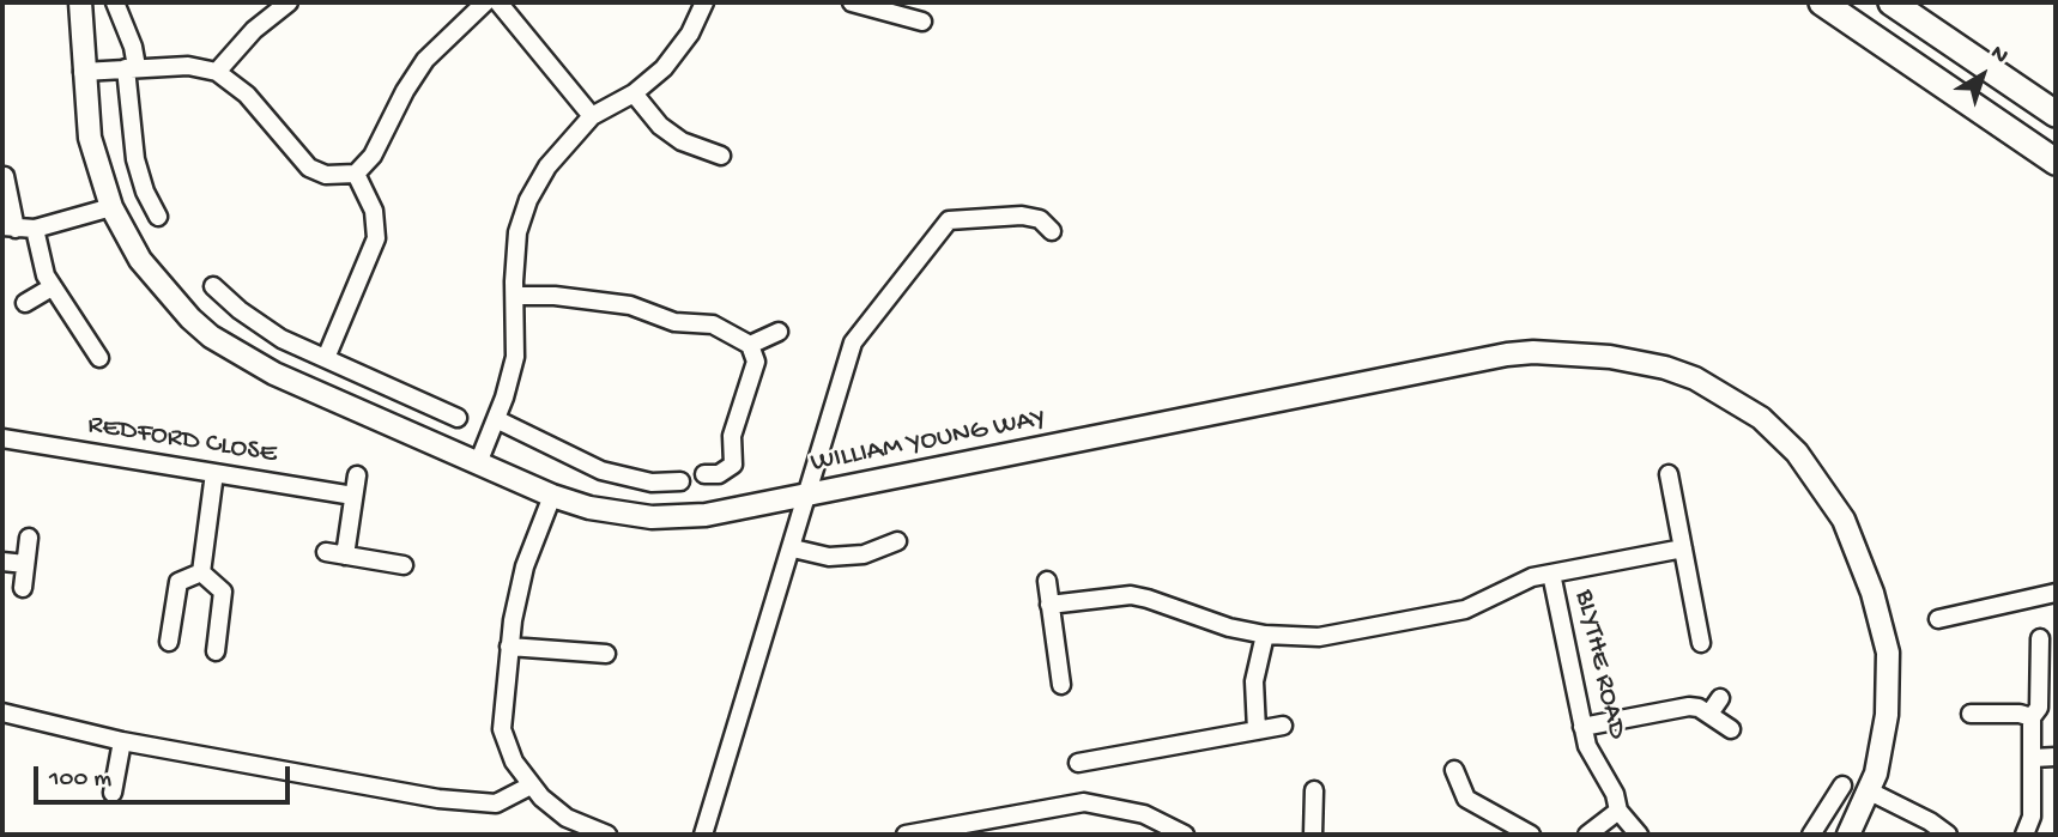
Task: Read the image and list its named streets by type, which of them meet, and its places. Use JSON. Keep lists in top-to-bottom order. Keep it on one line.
{"streets":{"main road":["WILLIAM YOUNG WAY"],"street":["REDFORD CLOSE","BLYTHE ROAD"]},"scale_bar":"100 m","north":"top right"}
